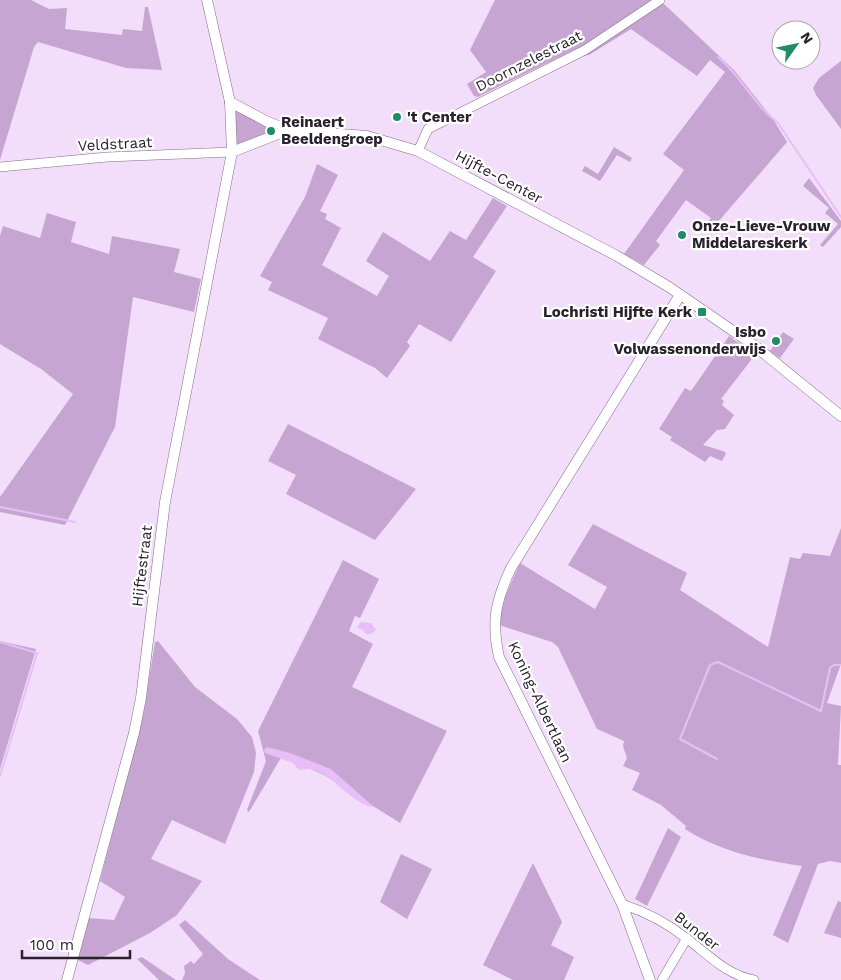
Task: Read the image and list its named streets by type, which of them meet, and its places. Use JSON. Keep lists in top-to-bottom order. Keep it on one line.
{"streets":{"street":["Doornzelestraat","Veldstraat","Hijfte-Center","Hijftestraat","Koning-Albertlaan","Bunder"]},"crossings":[["Doornzelestraat","Hijfte-Center"],["Veldstraat","Hijfte-Center"],["Veldstraat","Hijftestraat"],["Hijfte-Center","Hijftestraat"],["Hijfte-Center","Koning-Albertlaan"],["Koning-Albertlaan","Bunder"]],"places":{"other":["'t Center","Reinaert Beeldengroep","Onze-Lieve-Vrouw Middelareskerk","Isbo Volwassenonderwijs"],"transit":["Lochristi Hijfte Kerk"]},"scale_bar":"100 m","north":"top right"}
